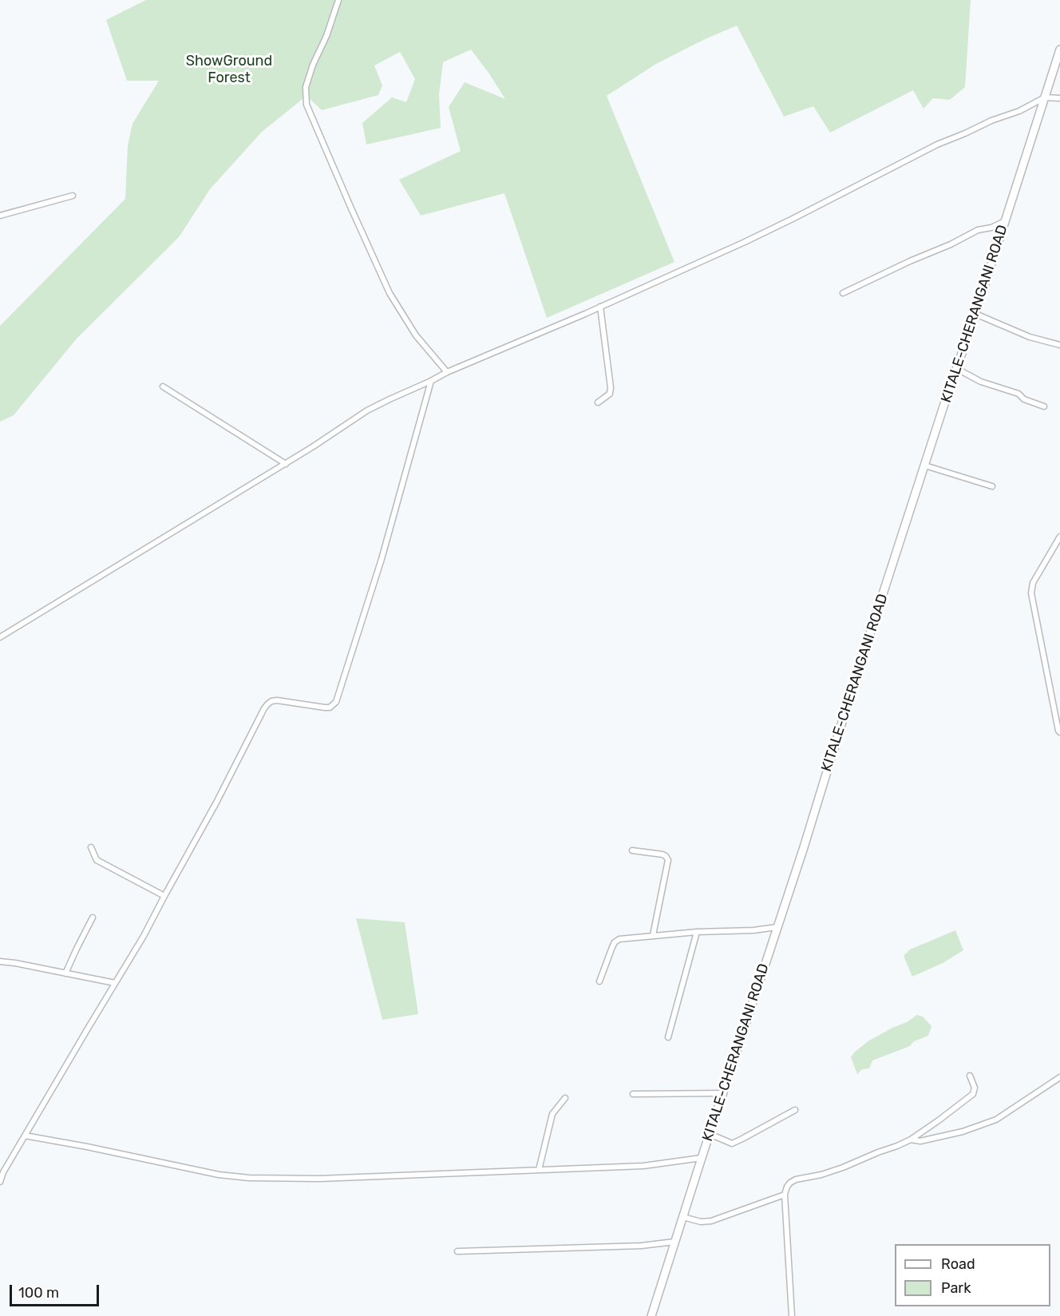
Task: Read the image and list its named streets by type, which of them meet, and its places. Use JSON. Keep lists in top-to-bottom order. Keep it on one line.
{"streets":{"main road":["KITALE-CHERANGANI ROAD"]},"parks":["ShowGround Forest"],"legend":["Road","Park"],"scale_bar":"100 m"}
